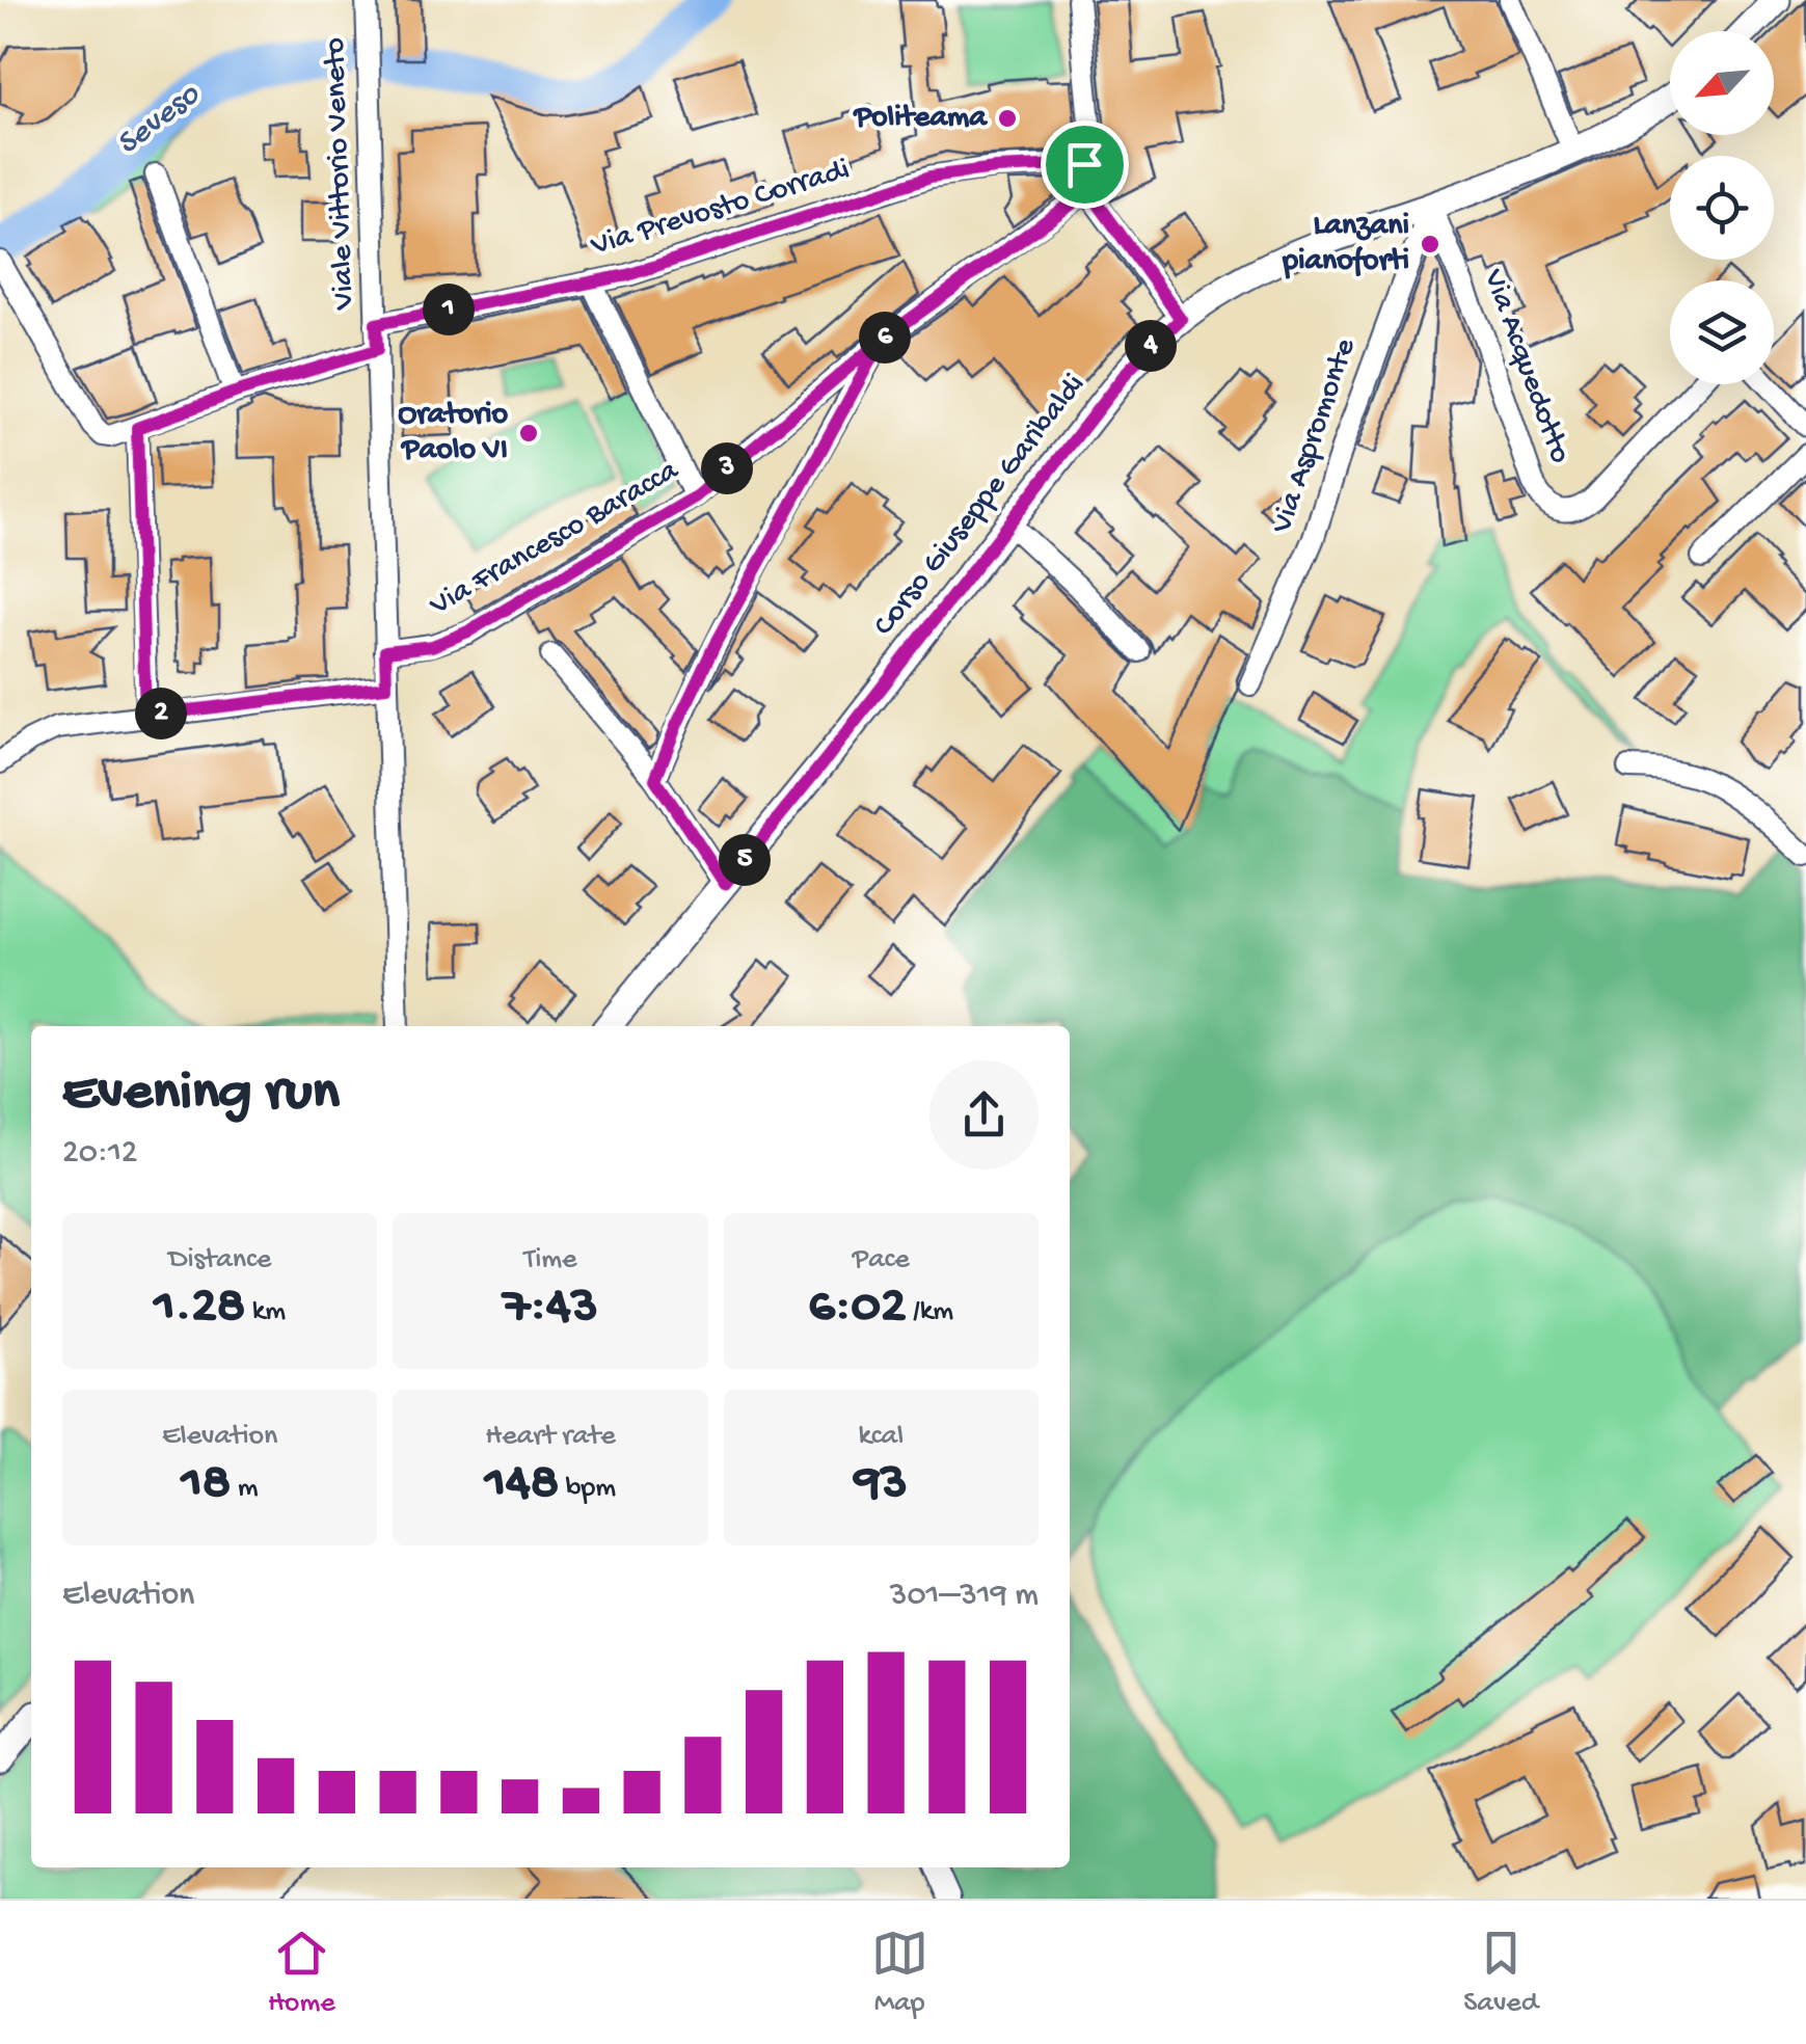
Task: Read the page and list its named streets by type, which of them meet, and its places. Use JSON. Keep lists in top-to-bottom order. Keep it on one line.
{"streets":{"main road":["Corso Giuseppe Garibaldi"],"street":["Viale Vittorio Veneto","Via Prevosto Corradi","Via Acquedotto","Via Aspromonte","Via Francesco Baracca"]},"crossings":[["Viale Vittorio Veneto","Via Prevosto Corradi"],["Viale Vittorio Veneto","Via Francesco Baracca"],["Via Acquedotto","Via Aspromonte"],["Via Acquedotto","Corso Giuseppe Garibaldi"],["Via Aspromonte","Corso Giuseppe Garibaldi"]],"water":["Seveso"],"places":["Politeama","Lanzani pianoforti","Oratorio Paolo VI"],"north":"bottom left","page":{"pins":["1","6","4","3","2","5"],"heading":["Evening run","20:12"],"stats":[["Distance","1.28 km"],["Time","7:43"],["Pace","6:02 /km"],["Elevation","18 m"],["Heart rate","148 bpm"],["kcal","93"]],"chart":["Elevation","301–319 m"],"tabs":["Home","Map","Saved"]}}
